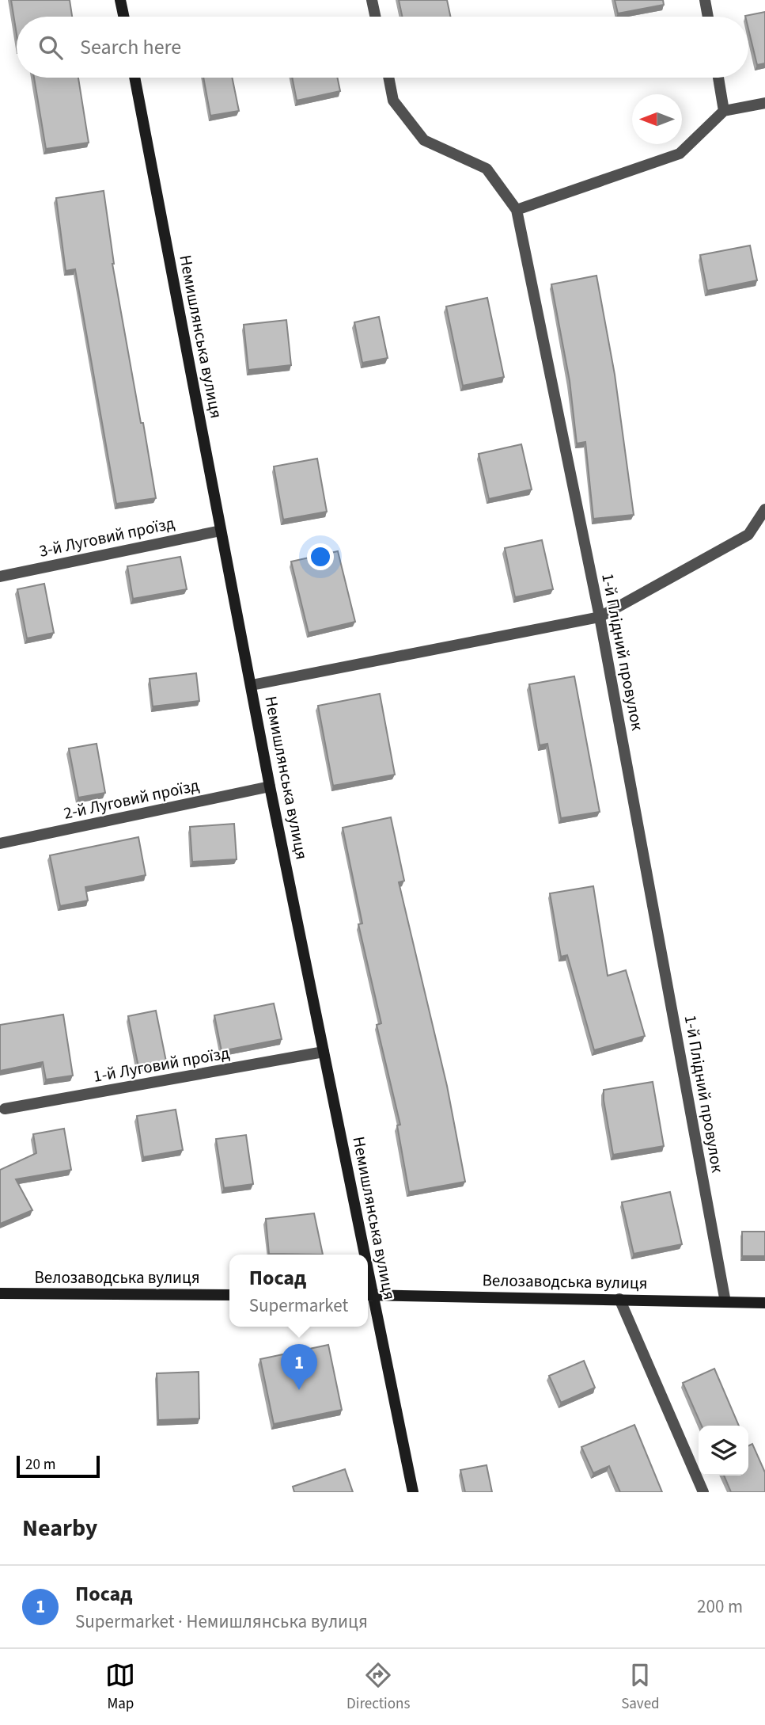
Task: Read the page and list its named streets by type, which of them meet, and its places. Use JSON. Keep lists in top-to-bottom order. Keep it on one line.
{"streets":{"street":["Немишлянська вулиця","3-й Луговий проїзд","1-й Плідний провулок","2-й Луговий проїзд","1-й Луговий проїзд","Велозаводська вулиця"]},"crossings":[["Немишлянська вулиця","3-й Луговий проїзд"],["Немишлянська вулиця","2-й Луговий проїзд"],["Немишлянська вулиця","1-й Луговий проїзд"],["Немишлянська вулиця","Велозаводська вулиця"],["1-й Плідний провулок","Велозаводська вулиця"]],"scale_bar":"20 m","north":"left","page":{"search":"Search here","popup":["Посад","Supermarket"],"pins":"1","scale":"20 m","heading":"Nearby","list":[{"mark":"1","name":"Посад","note":"Supermarket · Немишлянська вулиця","value":"200 m"}],"nav":["Map","Directions","Saved"]}}
